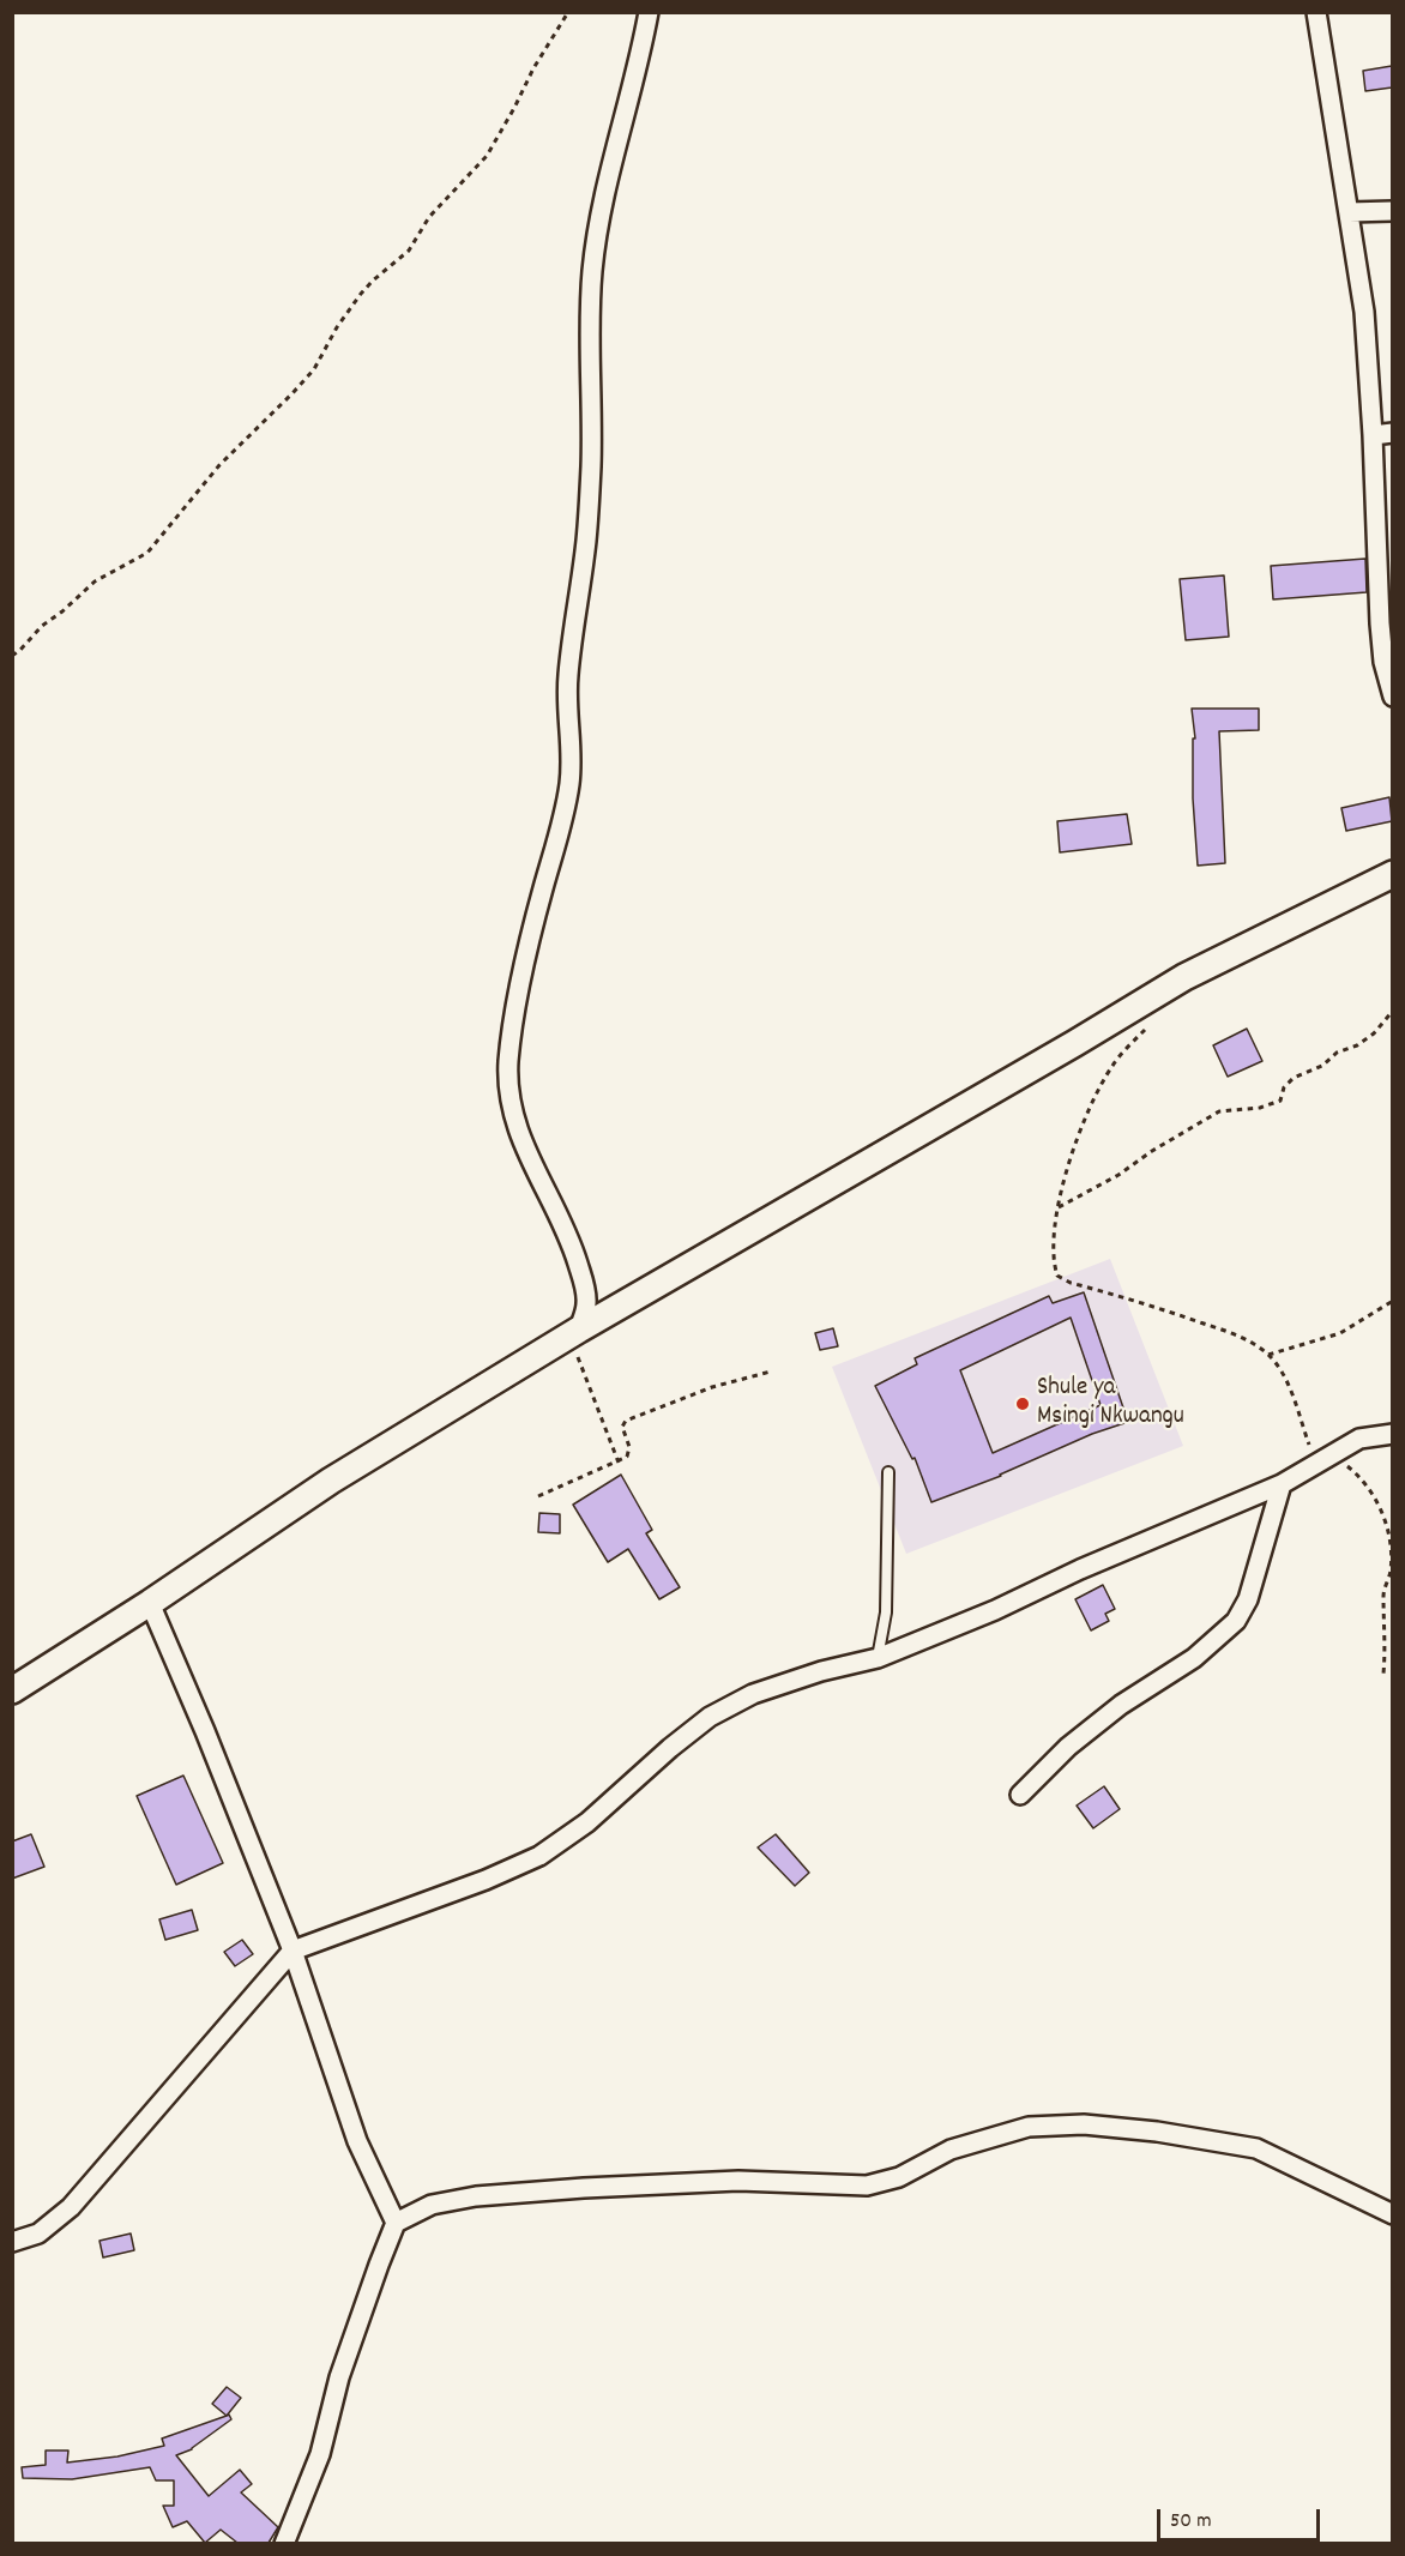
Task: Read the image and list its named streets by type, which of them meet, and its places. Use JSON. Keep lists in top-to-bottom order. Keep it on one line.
{"places":["Shule ya Msingi Nkwangu"],"scale_bar":"50 m"}
